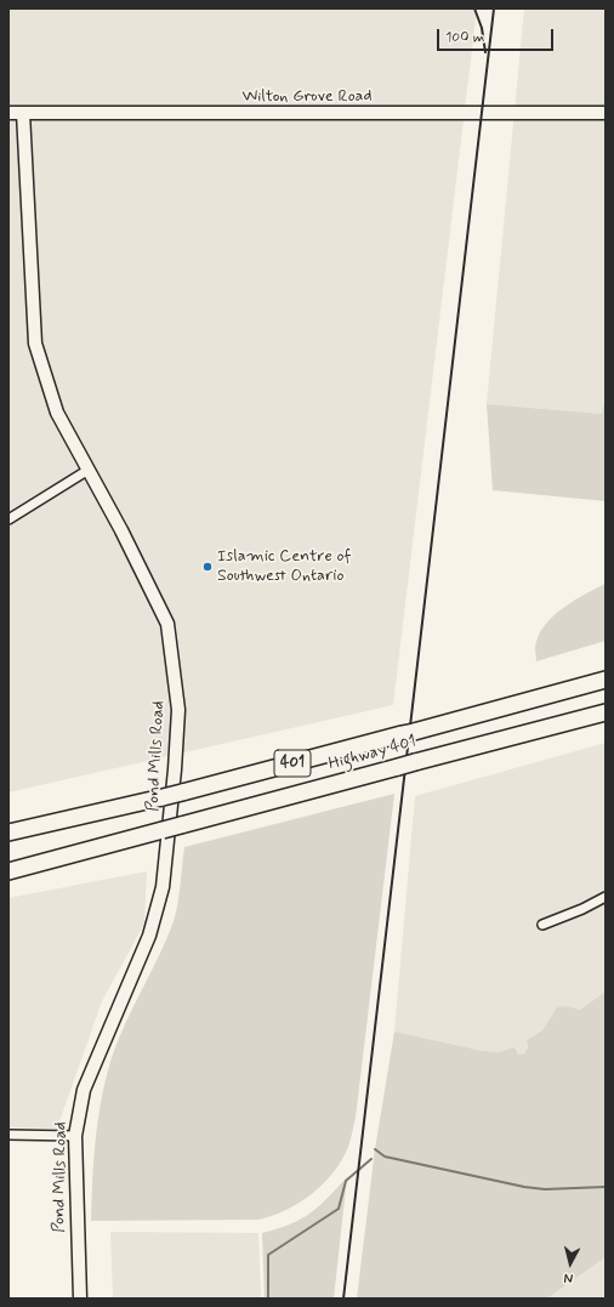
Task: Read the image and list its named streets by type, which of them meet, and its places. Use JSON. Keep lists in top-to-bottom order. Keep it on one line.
{"streets":{"highway":["Highway 401","401"],"main road":["Wilton Grove Road","Pond Mills Road"]},"crossings":[["Wilton Grove Road","Pond Mills Road"]],"places":["Islamic Centre of Southwest Ontario"],"scale_bar":"100 m","north":"bottom"}
